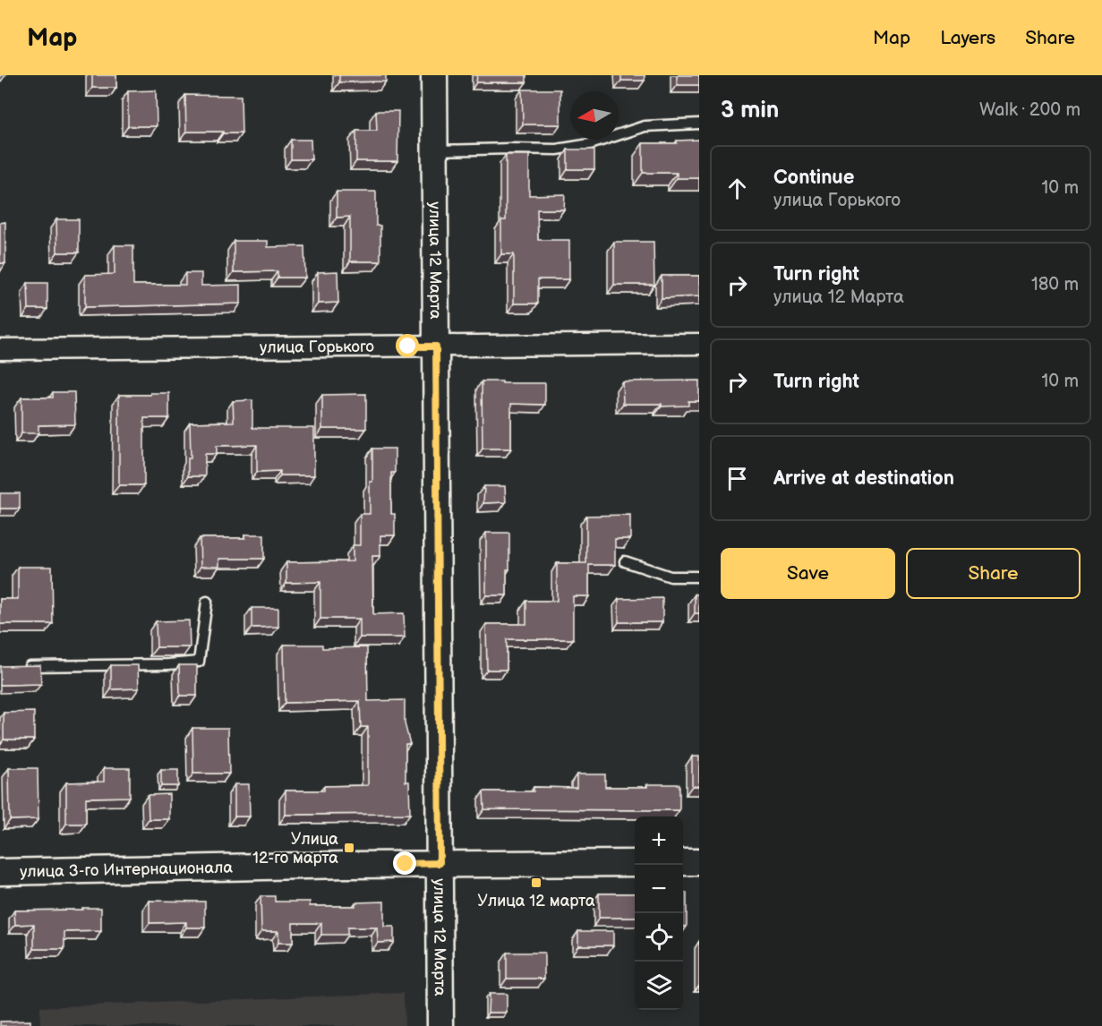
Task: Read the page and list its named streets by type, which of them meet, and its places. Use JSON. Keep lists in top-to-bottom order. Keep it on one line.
{"streets":{"street":["улица 12 Марта","улица Горького","улица 3-го Интернационала"]},"crossings":[["улица 12 Марта","улица Горького"],["улица 12 Марта","улица 3-го Интернационала"]],"places":{"transit":["Улица 12-го марта","Улица 12 марта"]},"north":"left","page":{"header":"Map","nav":["Map","Layers","Share"],"heading":["3 min","Walk · 200 m"],"list":[["Continue","улица Горького","10 m"],["Turn right","улица 12 Марта","180 m"],["Turn right","10 m"],"Arrive at destination"],"buttons":["Save","Share"],"map_buttons":["+","−"]}}
